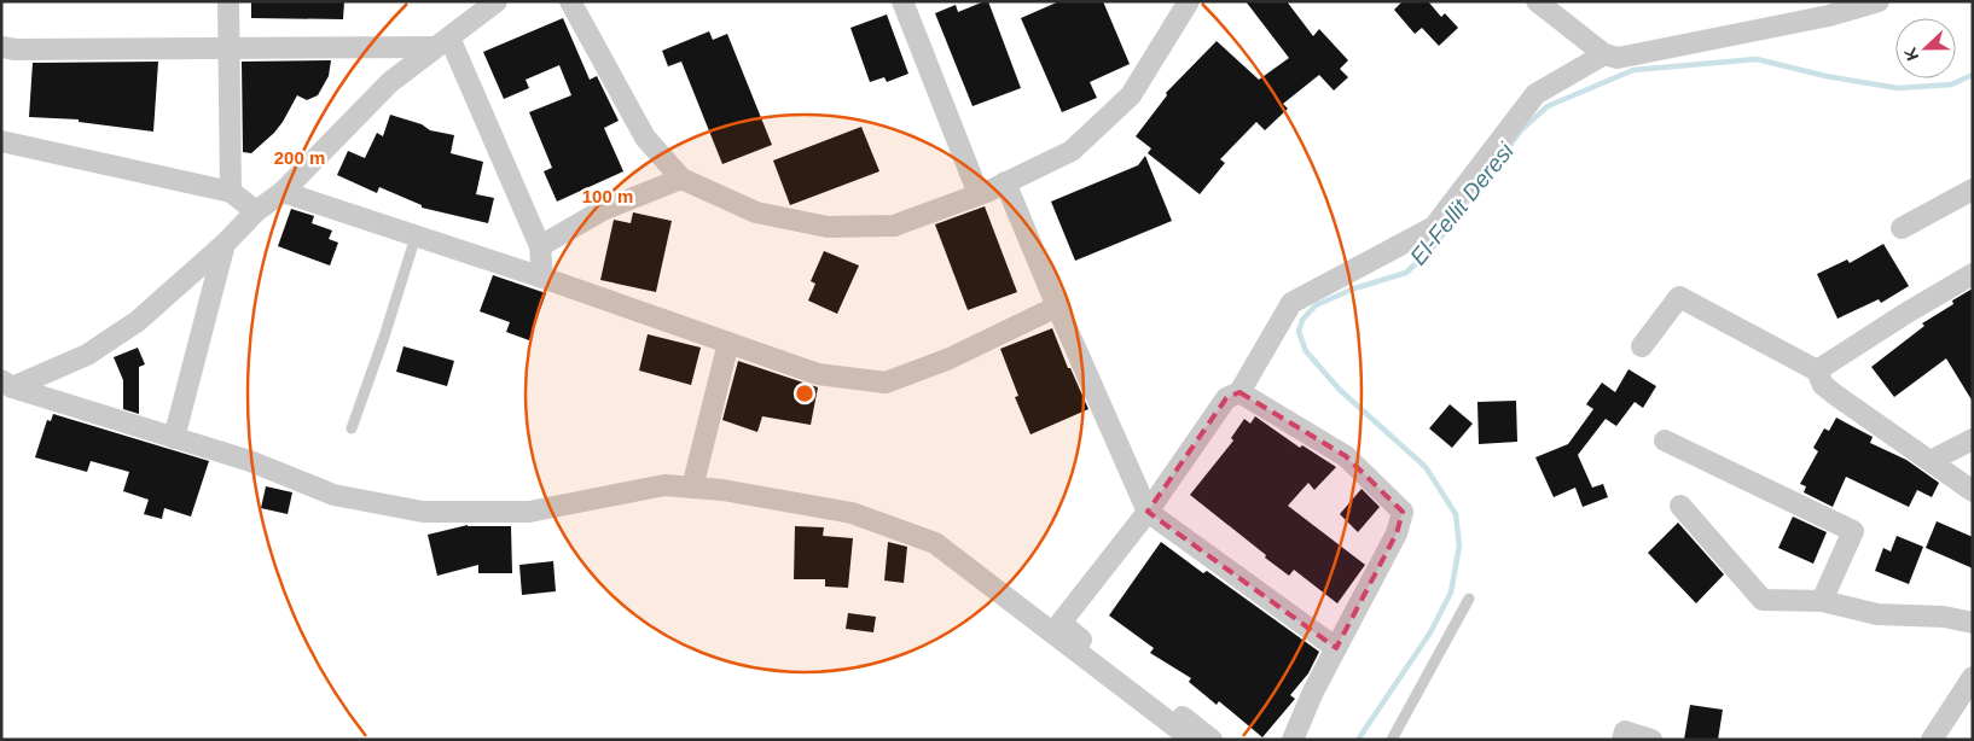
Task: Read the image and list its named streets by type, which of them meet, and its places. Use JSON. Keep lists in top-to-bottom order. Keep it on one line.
{"water":["El-Fellit Deresi"],"north":"left","rings":["200 m","100 m"]}
